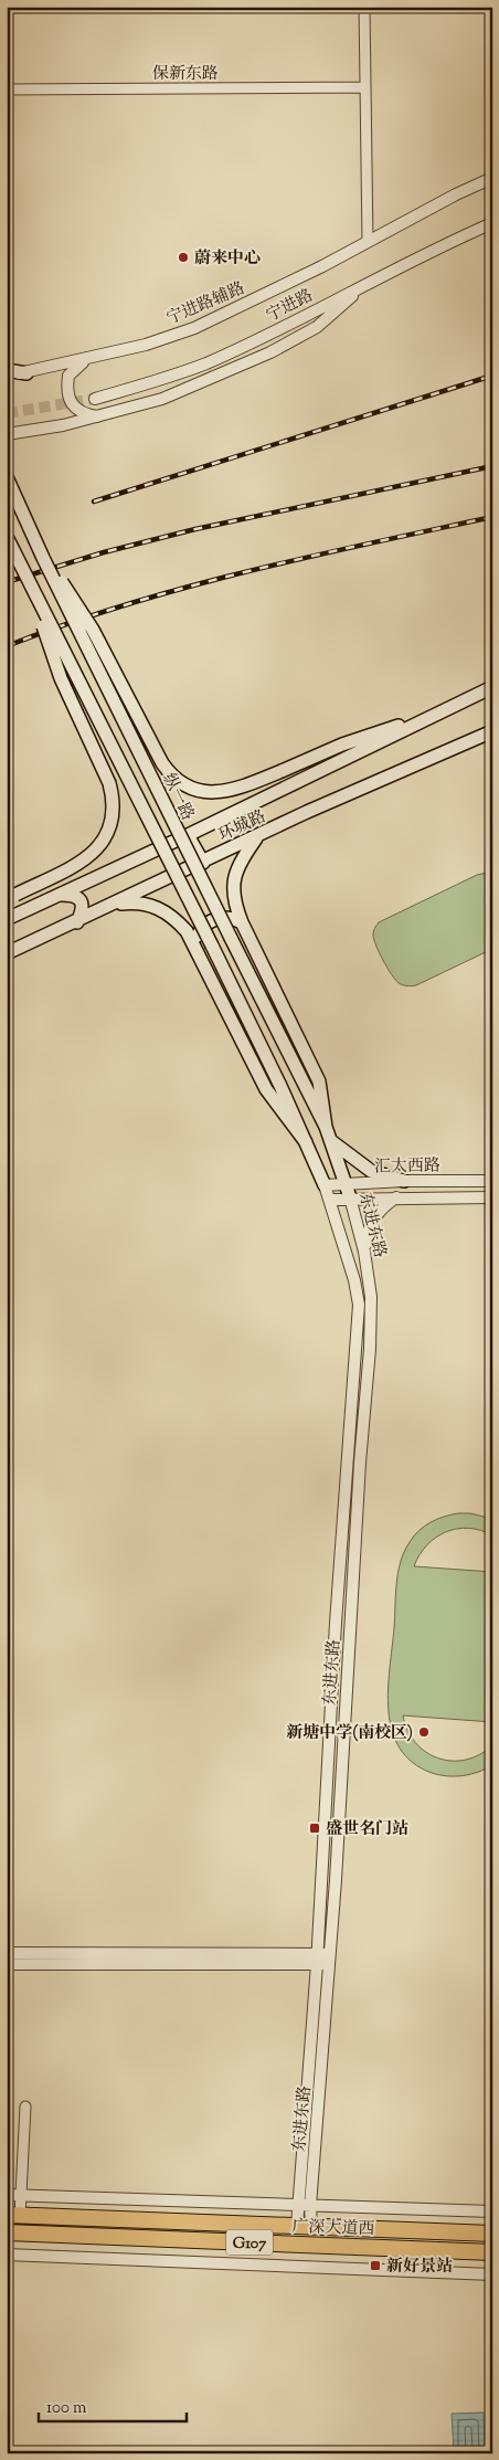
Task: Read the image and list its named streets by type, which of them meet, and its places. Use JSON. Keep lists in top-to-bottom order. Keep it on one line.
{"streets":{"highway":["广深大道西","G107"],"main road":["纵一路","环城路","东进东路"],"street":["保新东路","宁进路辅路","宁进路","汇太西路"]},"crossings":[["纵一路","东进东路"],["汇太西路","东进东路"],["东进东路","广深大道西"]],"places":{"other":["蔚来中心","新塘中学(南校区)"],"transit":["盛世名门站","新好景站"]},"scale_bar":"100 m"}
